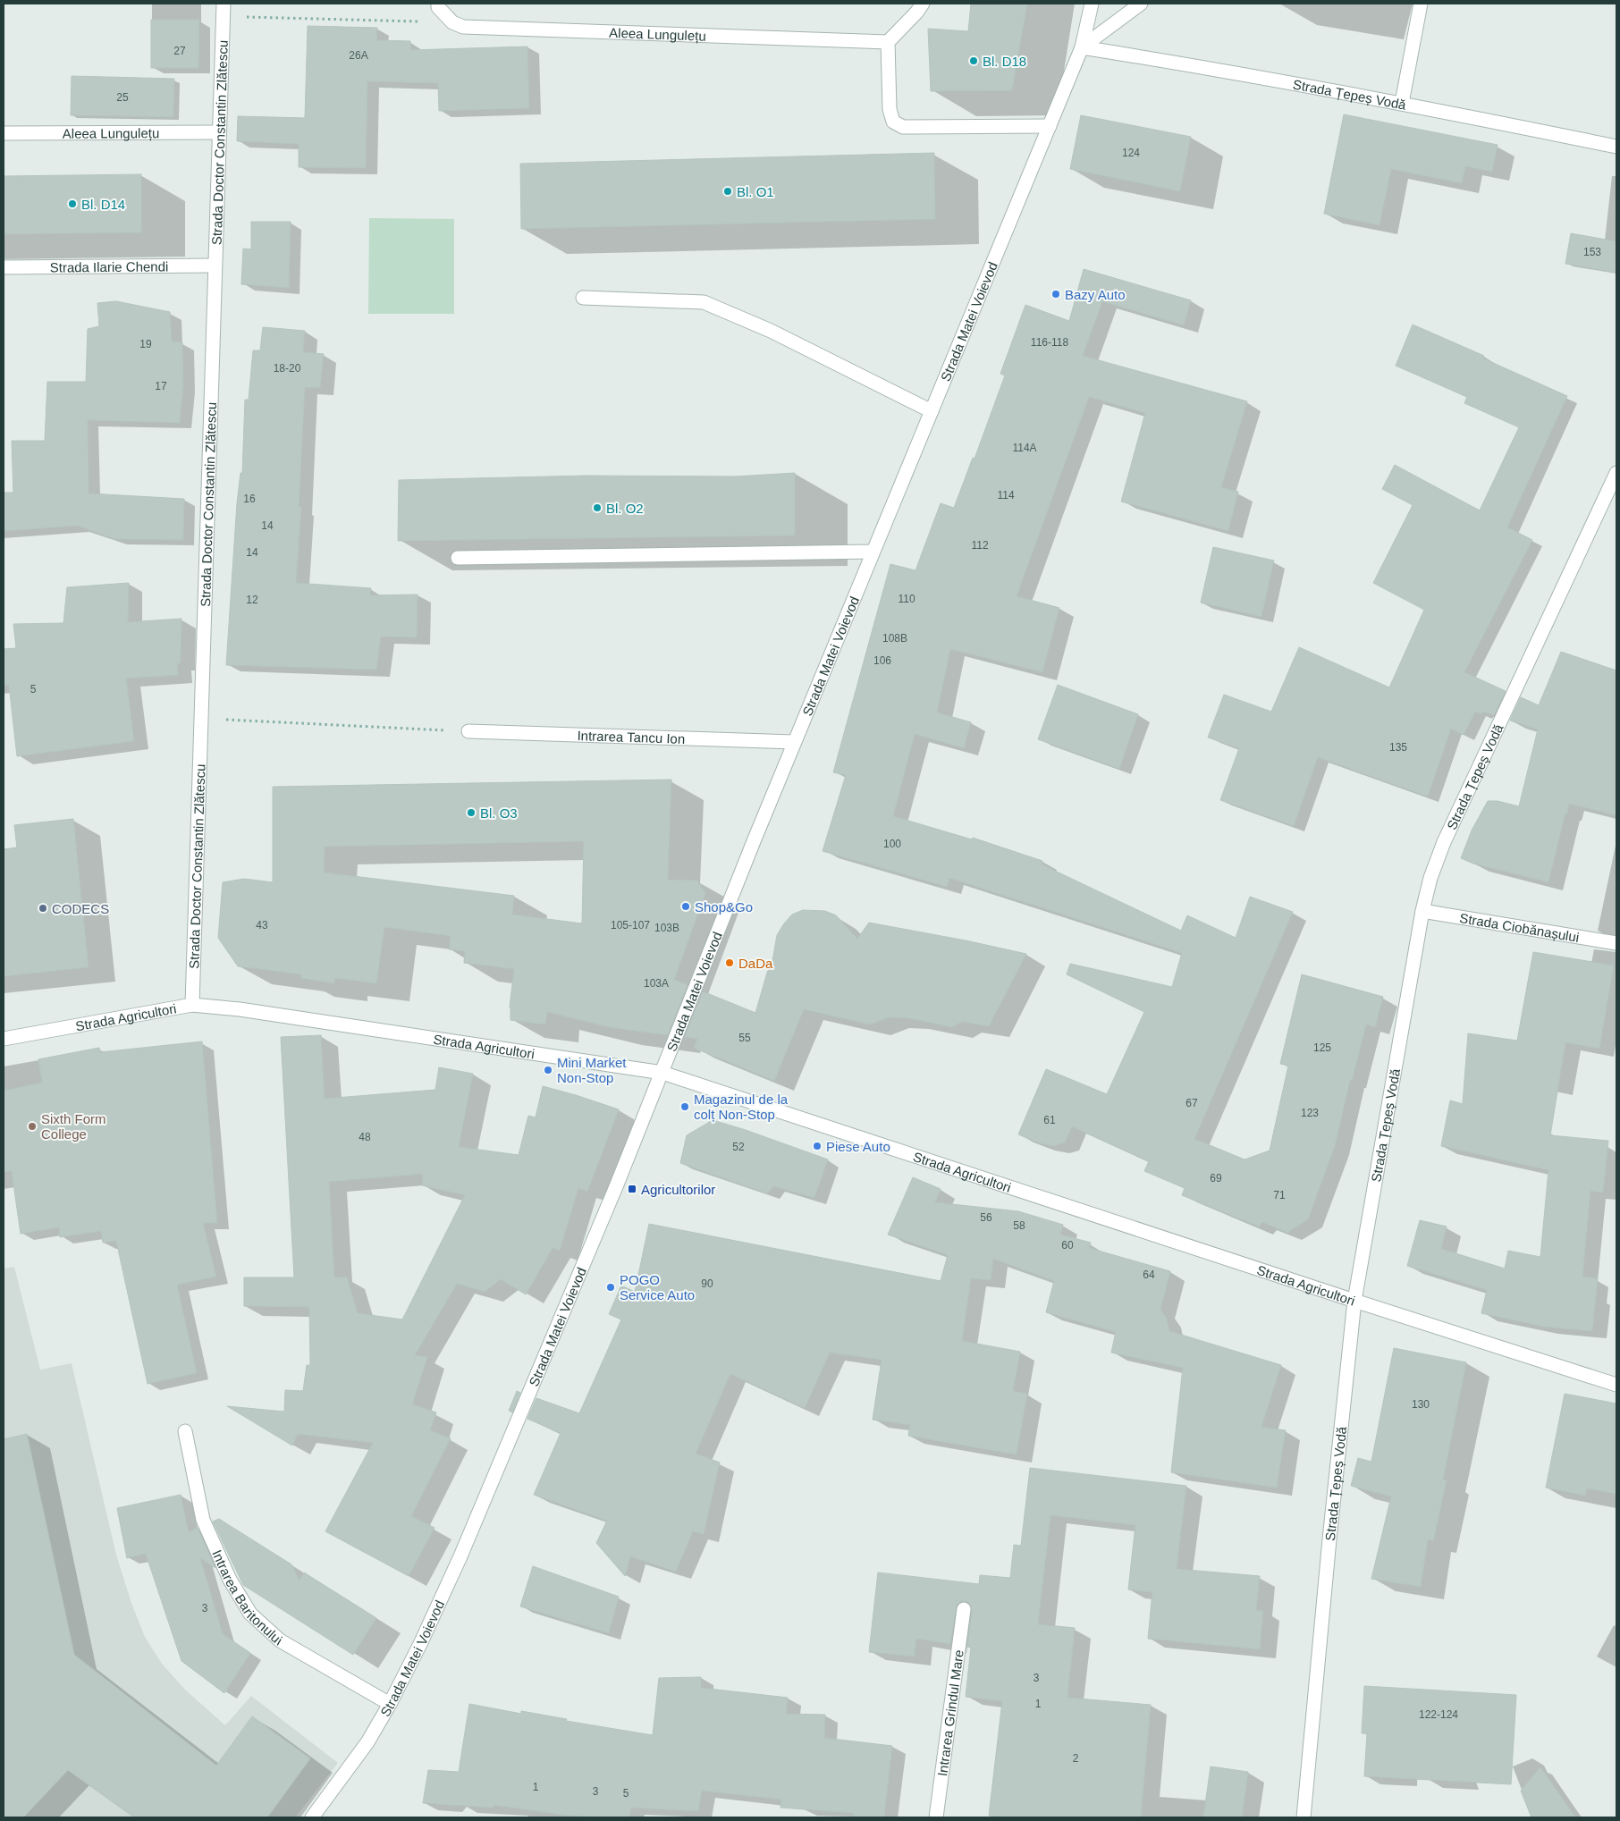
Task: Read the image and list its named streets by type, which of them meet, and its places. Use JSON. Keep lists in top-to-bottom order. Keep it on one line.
{"streets":{"street":["Aleea Lungulețu","Strada Țepeș Vodă","Strada Doctor Constantin Zlătescu","Strada Ilarie Chendi","Strada Matei Voievod","Intrarea Tancu Ion","Strada Ciobănașului","Strada Agricultori","Intrarea Baritonului","Intrarea Grindul Mare"]},"crossings":[["Aleea Lungulețu","Strada Doctor Constantin Zlătescu"],["Strada Țepeș Vodă","Strada Matei Voievod"],["Strada Țepeș Vodă","Strada Ciobănașului"],["Strada Țepeș Vodă","Strada Agricultori"],["Strada Doctor Constantin Zlătescu","Strada Ilarie Chendi"],["Strada Doctor Constantin Zlătescu","Strada Agricultori"],["Strada Matei Voievod","Intrarea Tancu Ion"],["Strada Matei Voievod","Strada Agricultori"],["Strada Matei Voievod","Intrarea Baritonului"]],"places":{"other":["Bl. D18","Bl. O1","Bl. D14","Bazy Auto","Bl. O2","Bl. O3","Shop&Go","CODECS","DaDa","Mini Market Non-Stop","Magazinul de la colț Non-Stop","Sixth Form College","Piese Auto","POGO Service Auto"],"transit":["Agricultorilor"]},"house_numbers":["27","26A","25","124","153","116-118","19","18-20","17","114A","114","16","14","112","14","110","12","108B","106","5","135","100","43","105-107","103B","103A","55","125","67","123","61","48","52","69","71","56","58","60","64","90","130","3","3","1","122-124","2","1","3","5"]}
